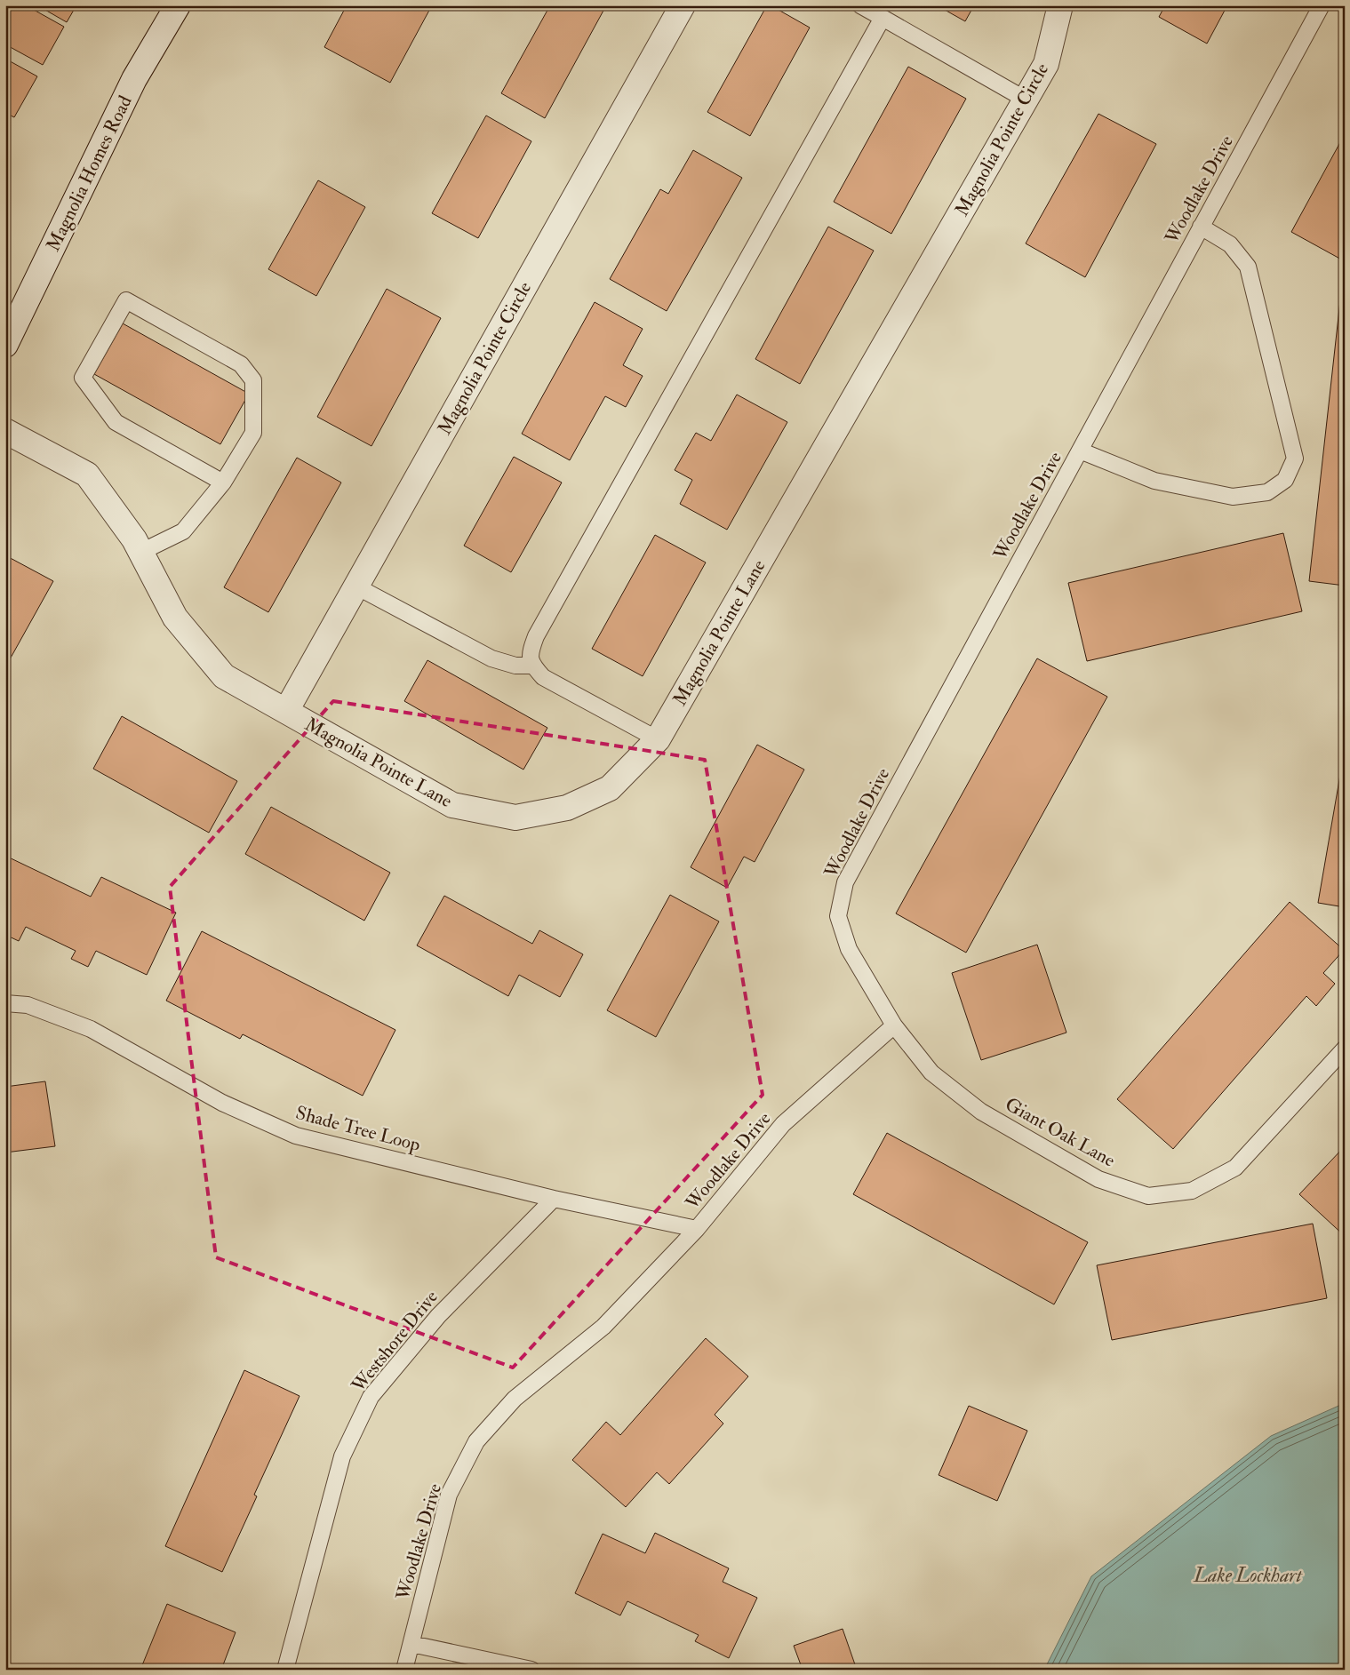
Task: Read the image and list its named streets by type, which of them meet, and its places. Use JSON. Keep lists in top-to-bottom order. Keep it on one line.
{"streets":{"street":["Magnolia Pointe Circle","Magnolia Homes Road","Magnolia Pointe Lane"],"lane":["Woodlake Drive","Shade Tree Loop","Giant Oak Lane","Westshore Drive"]},"crossings":[["Magnolia Pointe Circle","Magnolia Pointe Lane"],["Woodlake Drive","Shade Tree Loop"],["Woodlake Drive","Giant Oak Lane"],["Shade Tree Loop","Westshore Drive"]],"water":["Lake Lockhart"]}
